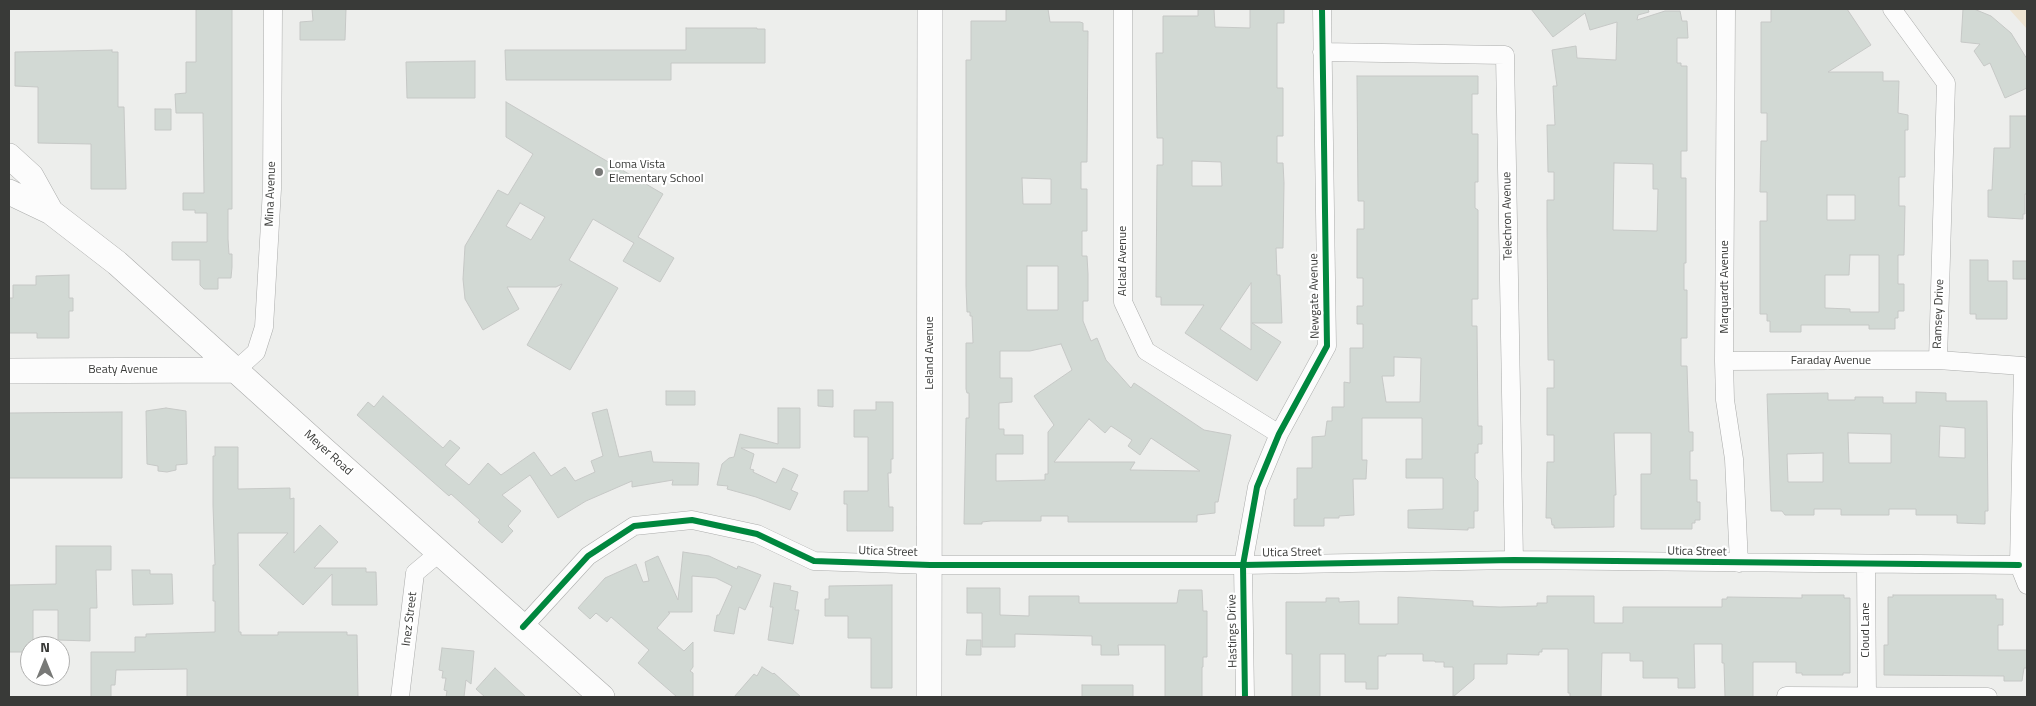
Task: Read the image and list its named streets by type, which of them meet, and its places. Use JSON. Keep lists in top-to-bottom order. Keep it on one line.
{"streets":{"street":["Mina Avenue","Telechron Avenue","Alclad Avenue","Marquardt Avenue","Newgate Avenue","Ramsey Drive","Leland Avenue","Faraday Avenue","Beaty Avenue","Meyer Road","Utica Street","Inez Street","Cloud Lane","Hastings Drive"]},"crossings":[["Mina Avenue","Beaty Avenue"],["Mina Avenue","Meyer Road"],["Telechron Avenue","Newgate Avenue"],["Telechron Avenue","Utica Street"],["Alclad Avenue","Newgate Avenue"],["Marquardt Avenue","Faraday Avenue"],["Marquardt Avenue","Utica Street"],["Newgate Avenue","Utica Street"],["Newgate Avenue","Hastings Drive"],["Ramsey Drive","Faraday Avenue"],["Ramsey Drive","Utica Street"],["Leland Avenue","Utica Street"],["Beaty Avenue","Meyer Road"],["Meyer Road","Utica Street"],["Meyer Road","Inez Street"],["Utica Street","Cloud Lane"],["Utica Street","Hastings Drive"]],"places":["Loma Vista Elementary School"],"north":"top"}
